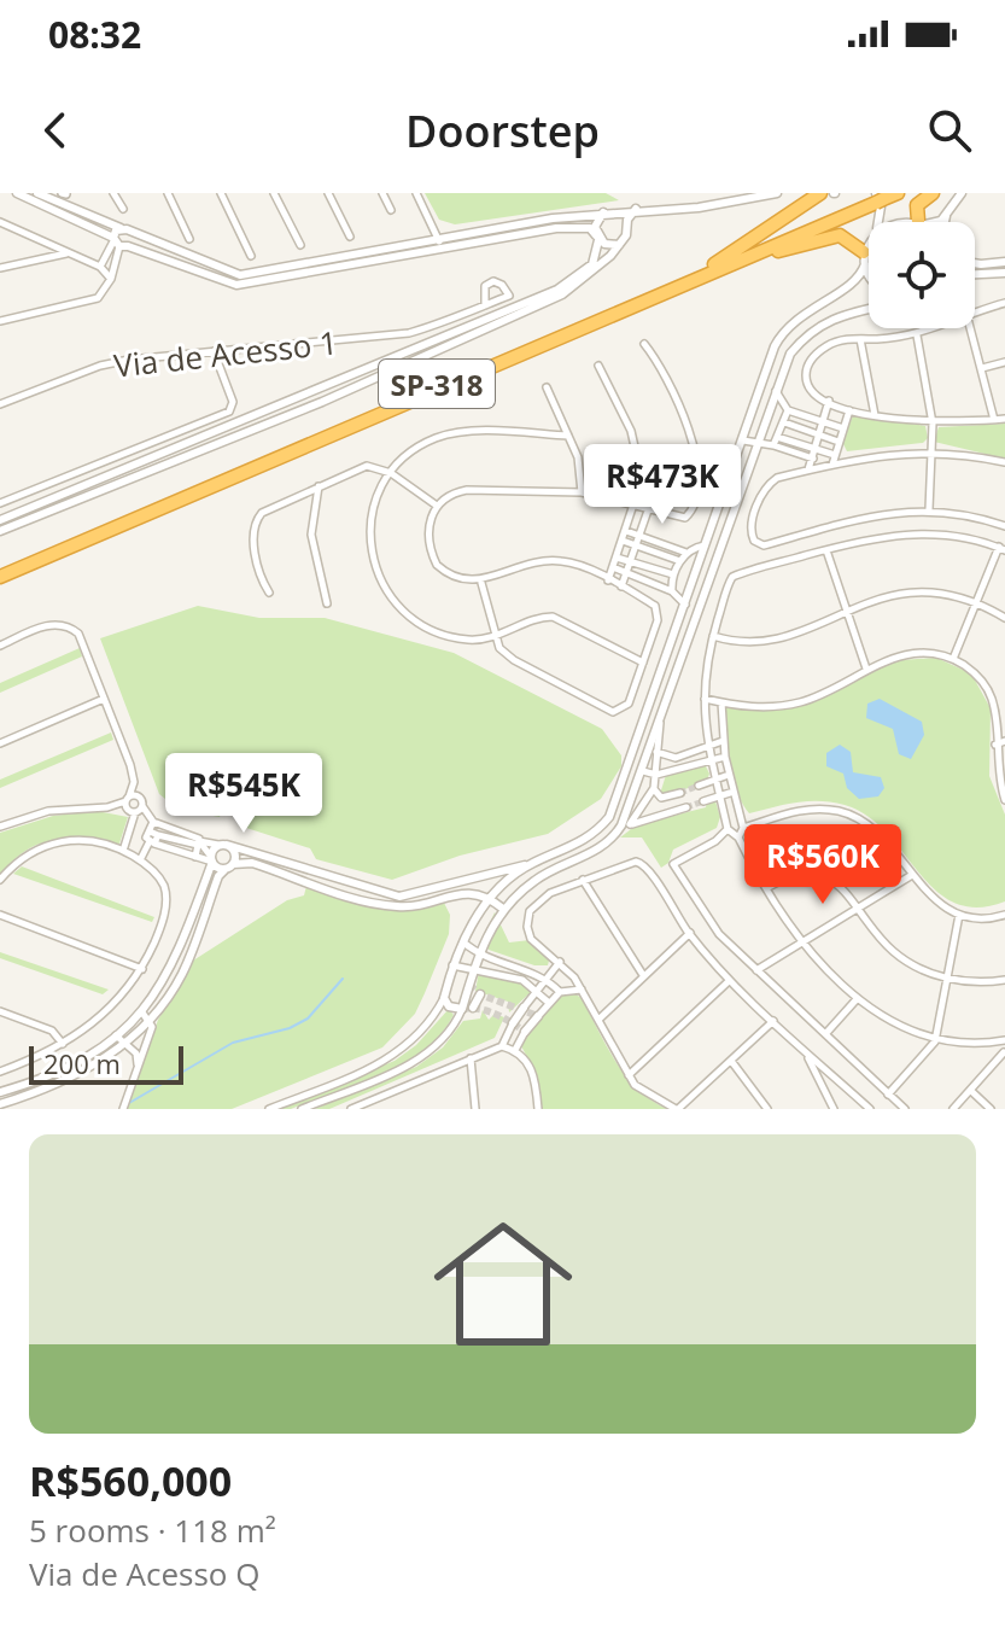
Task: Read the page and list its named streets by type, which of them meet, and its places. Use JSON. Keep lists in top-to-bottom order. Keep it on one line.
{"streets":{"highway":["SP-318"],"street":["Via de Acesso 1"]},"scale_bar":"200 m","page":{"status":"08:32","header":"Doorstep","price":["R$473K","R$545K","R$560K"],"scale":"200 m","list":[{"name":"R$560,000","note":"5 rooms · 118 m² · Via de Acesso Q"}]}}
